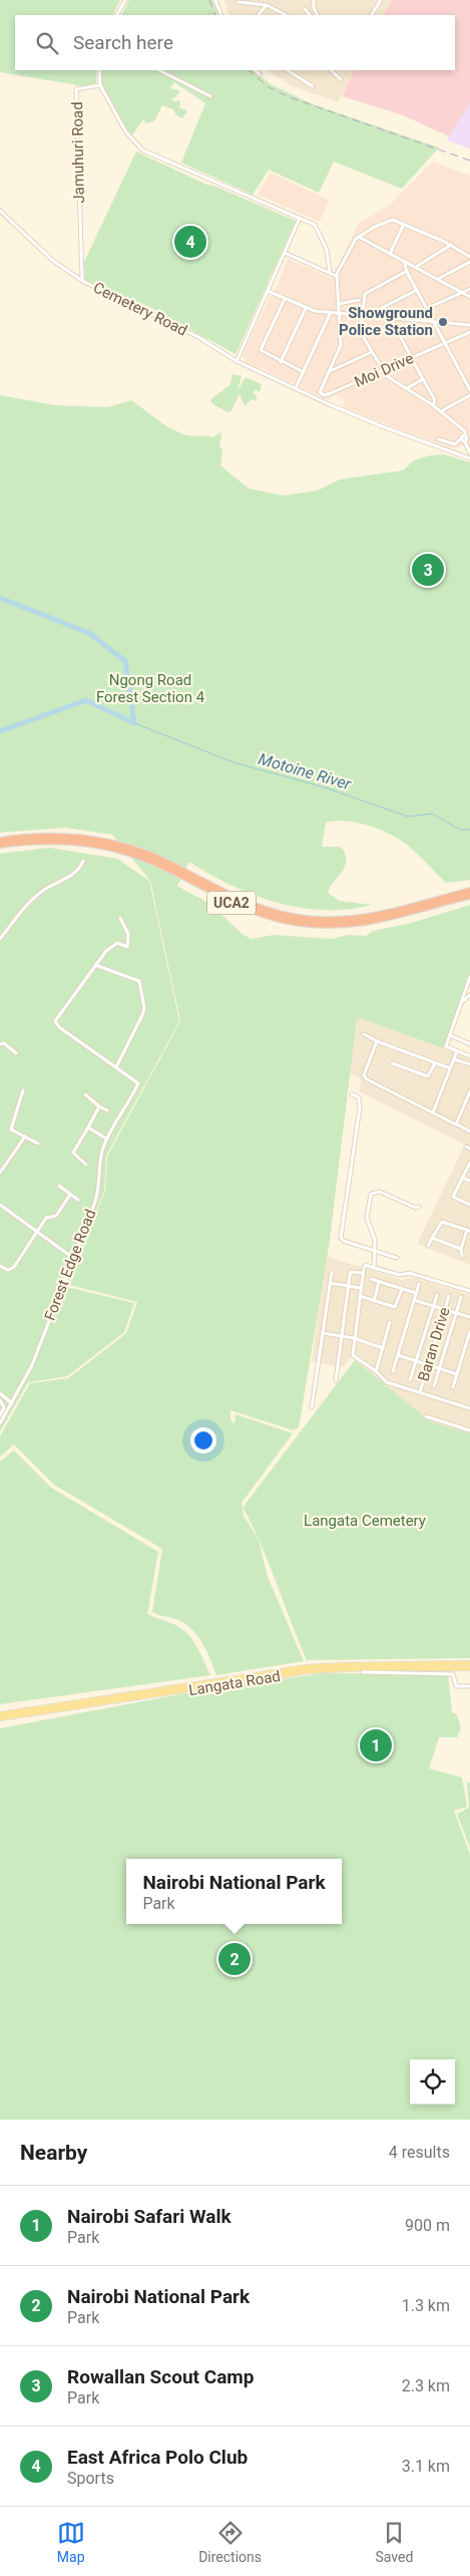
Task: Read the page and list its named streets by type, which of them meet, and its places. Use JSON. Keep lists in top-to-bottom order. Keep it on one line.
{"streets":{"highway":["UCA2"],"main road":["Langata Road"],"street":["Jamuhuri Road","Cemetery Road","Moi Drive","Forest Edge Road","Baran Drive"]},"crossings":[["Jamuhuri Road","Cemetery Road"]],"water":["Motoine River"],"parks":["Ngong Road Forest Section 4","Langata Cemetery"],"places":["Showground Police Station"],"page":{"search":"Search here","pins":["4","3","1","2"],"popup":["Nairobi National Park","Park"],"heading":["Nearby","4 results"],"list":[{"mark":"1","name":"Nairobi Safari Walk","note":"Park","value":"900 m"},{"mark":"2","name":"Nairobi National Park","note":"Park","value":"1.3 km"},{"mark":"3","name":"Rowallan Scout Camp","note":"Park","value":"2.3 km"},{"mark":"4","name":"East Africa Polo Club","note":"Sports","value":"3.1 km"}],"nav":["Map","Directions","Saved"]}}
